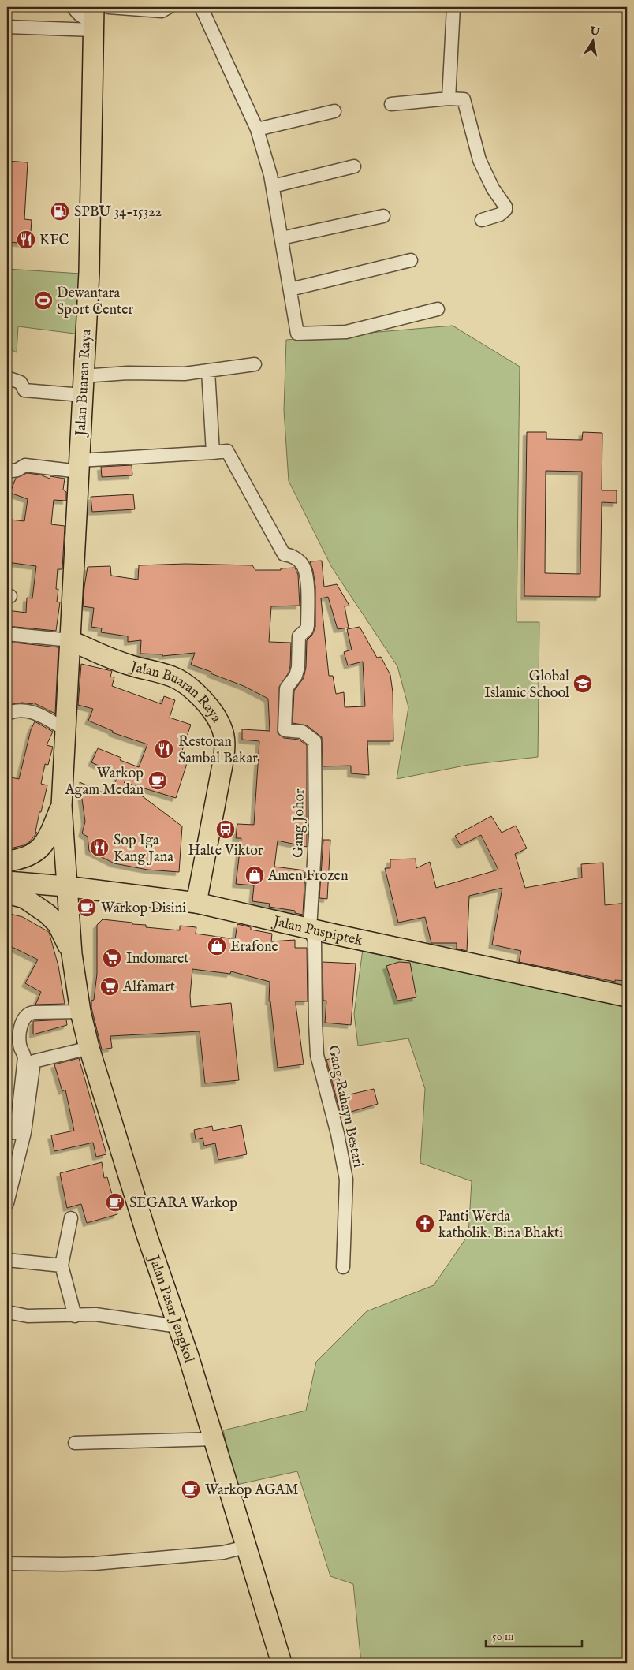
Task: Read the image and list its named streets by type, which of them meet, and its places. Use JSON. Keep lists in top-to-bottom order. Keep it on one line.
{"streets":{"main road":["Jalan Buaran Raya","Jalan Puspiptek","Jalan Pasar Jengkol"],"street":["Gang Johor","Gang Rahayu Bestari"]},"crossings":[["Jalan Buaran Raya","Jalan Puspiptek"],["Jalan Buaran Raya","Jalan Pasar Jengkol"],["Gang Johor","Jalan Puspiptek"],["Gang Johor","Gang Rahayu Bestari"],["Jalan Puspiptek","Gang Rahayu Bestari"]],"places":{"fuel station":["SPBU 34-15322"],"restaurant":["KFC","Restoran Sambal Bakar","Sop Iga Kang Jana"],"sports":["Dewantara Sport Center"],"school or university":["Global Islamic School"],"cafe":["Warkop Agam Medan","Warkop Disini","SEGARA Warkop","Warkop AGAM"],"bus stop":["Halte Viktor"],"shop":["Amen Frozen","Erafone"],"supermarket":["Indomaret","Alfamart"],"church":["Panti Werda katholik. Bina Bhakti"]},"scale_bar":"50 m","north":"top"}
